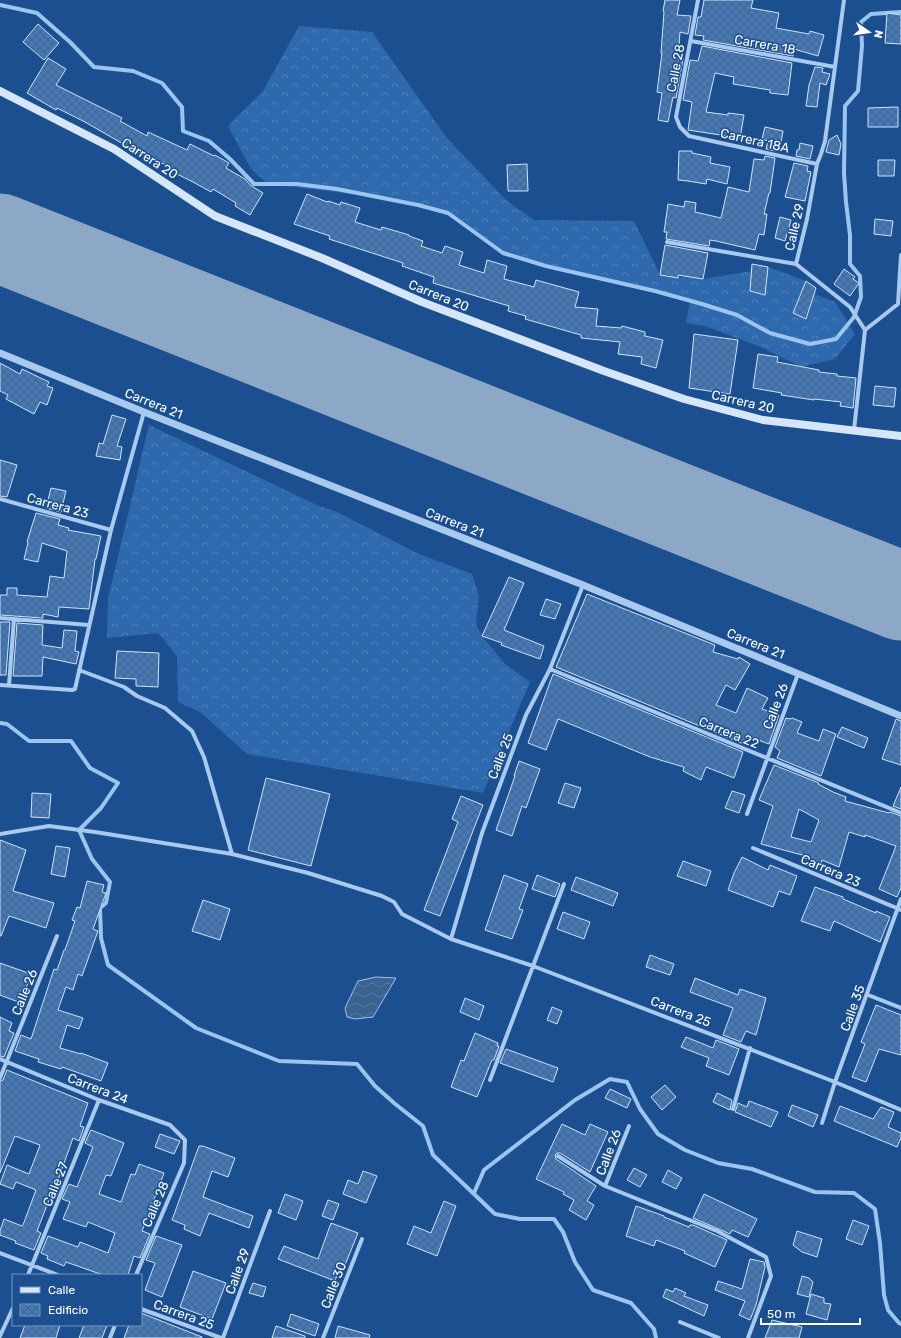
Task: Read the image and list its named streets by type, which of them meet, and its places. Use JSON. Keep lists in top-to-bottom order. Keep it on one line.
{"streets":{"main road":["Carrera 20"],"street":["Carrera 18","Calle 28","Carrera 18A","Calle 29","Carrera 21","Carrera 23","Calle 26","Carrera 22","Calle 25","Calle 35","Carrera 25","Carrera 24","Calle 27","Calle 30"]},"crossings":[["Carrera 18","Calle 28"],["Carrera 18","Calle 29"],["Calle 28","Carrera 18A"],["Calle 28","Carrera 24"],["Carrera 18A","Calle 29"],["Calle 29","Carrera 25"],["Carrera 21","Calle 26"],["Carrera 21","Calle 25"],["Carrera 23","Calle 35"],["Calle 26","Carrera 22"],["Calle 26","Carrera 24"],["Carrera 22","Calle 25"],["Calle 25","Carrera 25"],["Calle 35","Carrera 25"],["Carrera 24","Calle 27"]],"legend":["Calle","Edificio"],"scale_bar":"50 m","north":"right"}
